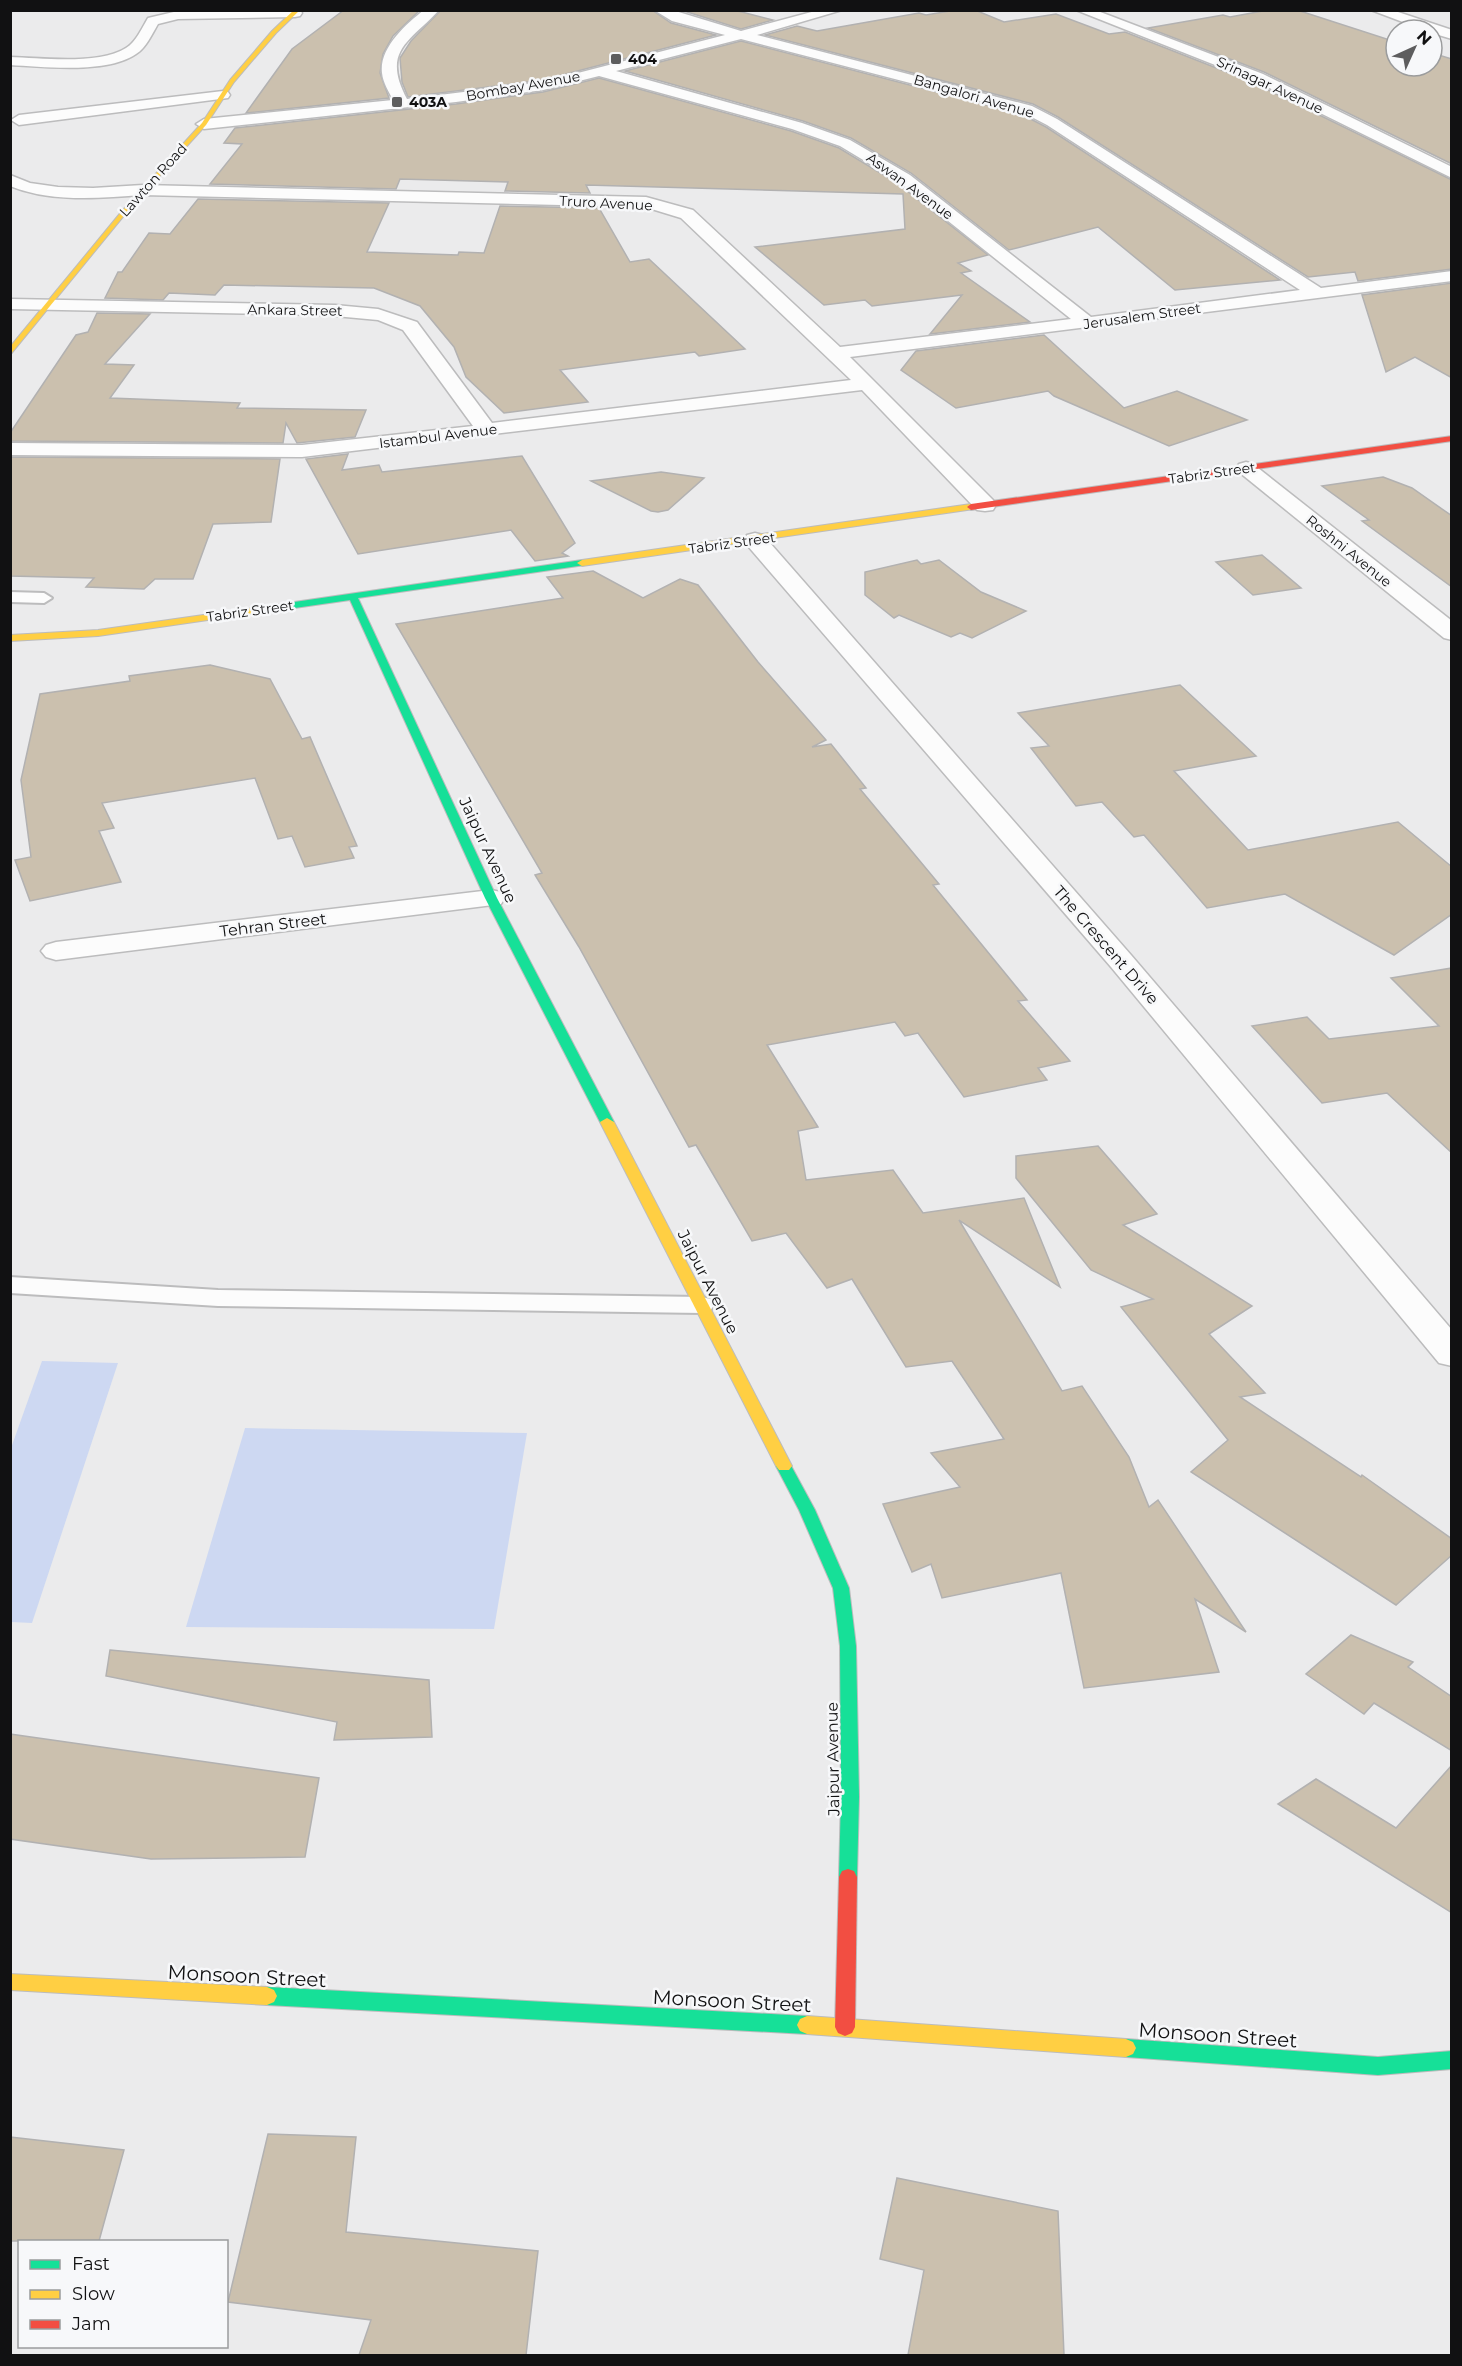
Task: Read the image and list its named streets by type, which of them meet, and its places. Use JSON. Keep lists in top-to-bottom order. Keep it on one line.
{"streets":{"street":["Srinagar Avenue","Bombay Avenue","Bangalori Avenue","Lawton Road","Aswan Avenue","Truro Avenue","Ankara Street","Jerusalem Street","Istambul Avenue","Tabriz Street","Roshni Avenue","Jaipur Avenue","Tehran Street","The Crescent Drive","Monsoon Street"]},"crossings":[["Bombay Avenue","Bangalori Avenue"],["Bombay Avenue","Lawton Road"],["Bombay Avenue","Aswan Avenue"],["Bangalori Avenue","Jerusalem Street"],["Lawton Road","Truro Avenue"],["Lawton Road","Ankara Street"],["Aswan Avenue","Jerusalem Street"],["Truro Avenue","Jerusalem Street"],["Truro Avenue","Istambul Avenue"],["Truro Avenue","Tabriz Street"],["Ankara Street","Istambul Avenue"],["Tabriz Street","Roshni Avenue"],["Tabriz Street","Jaipur Avenue"],["Tabriz Street","The Crescent Drive"],["Jaipur Avenue","Tehran Street"],["Jaipur Avenue","Monsoon Street"]],"places":{"transit":["404","403A"]},"legend":["Fast","Slow","Jam"],"north":"top right"}
